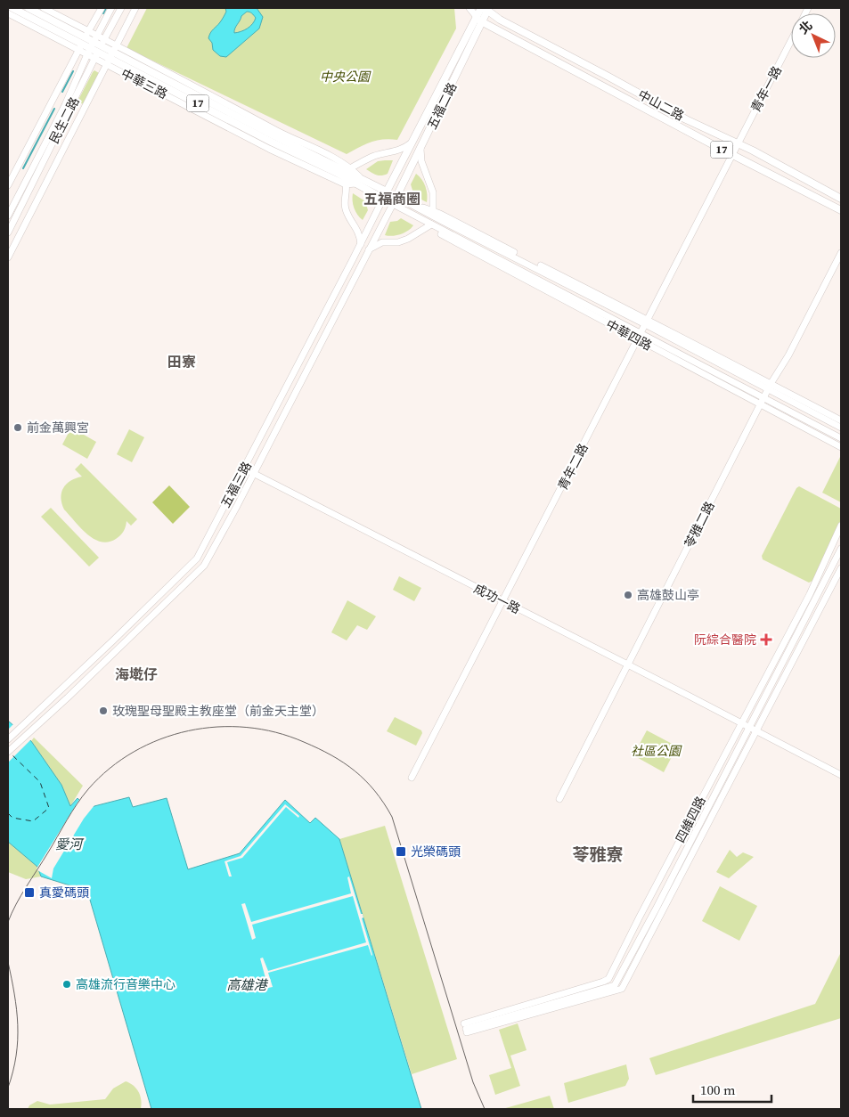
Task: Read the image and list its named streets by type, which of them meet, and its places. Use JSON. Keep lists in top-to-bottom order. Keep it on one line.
{"streets":{"main road":["中華三路","17","中山二路","五福二路"],"street":["青年一路","民生二路","中華四路","青年二路","五福三路","苓雅二路","成功一路","四維四路"]},"crossings":[["中華三路","五福二路"],["中華三路","民生二路"],["中華三路","中華四路"],["中華三路","五福三路"],["青年一路","中山二路"],["青年一路","青年二路"],["17","中山二路"],["17","五福二路"],["中山二路","五福二路"],["中山二路","青年二路"],["五福二路","中華四路"],["五福二路","五福三路"],["中華四路","青年二路"],["中華四路","五福三路"],["中華四路","苓雅二路"],["青年二路","成功一路"],["五福三路","成功一路"],["苓雅二路","成功一路"],["成功一路","四維四路"]],"districts":["五福商圈","田寮","海墘仔","苓雅寮"],"water":["愛河","高雄港"],"parks":["中央公園","社區公園"],"places":{"other":["前金萬興宮","高雄鼓山亭","玫瑰聖母聖殿主教座堂（前金天主堂）","高雄流行音樂中心"],"health":["阮綜合醫院"],"transit":["光榮碼頭","真愛碼頭"]},"scale_bar":"100 m","north":"top left"}
